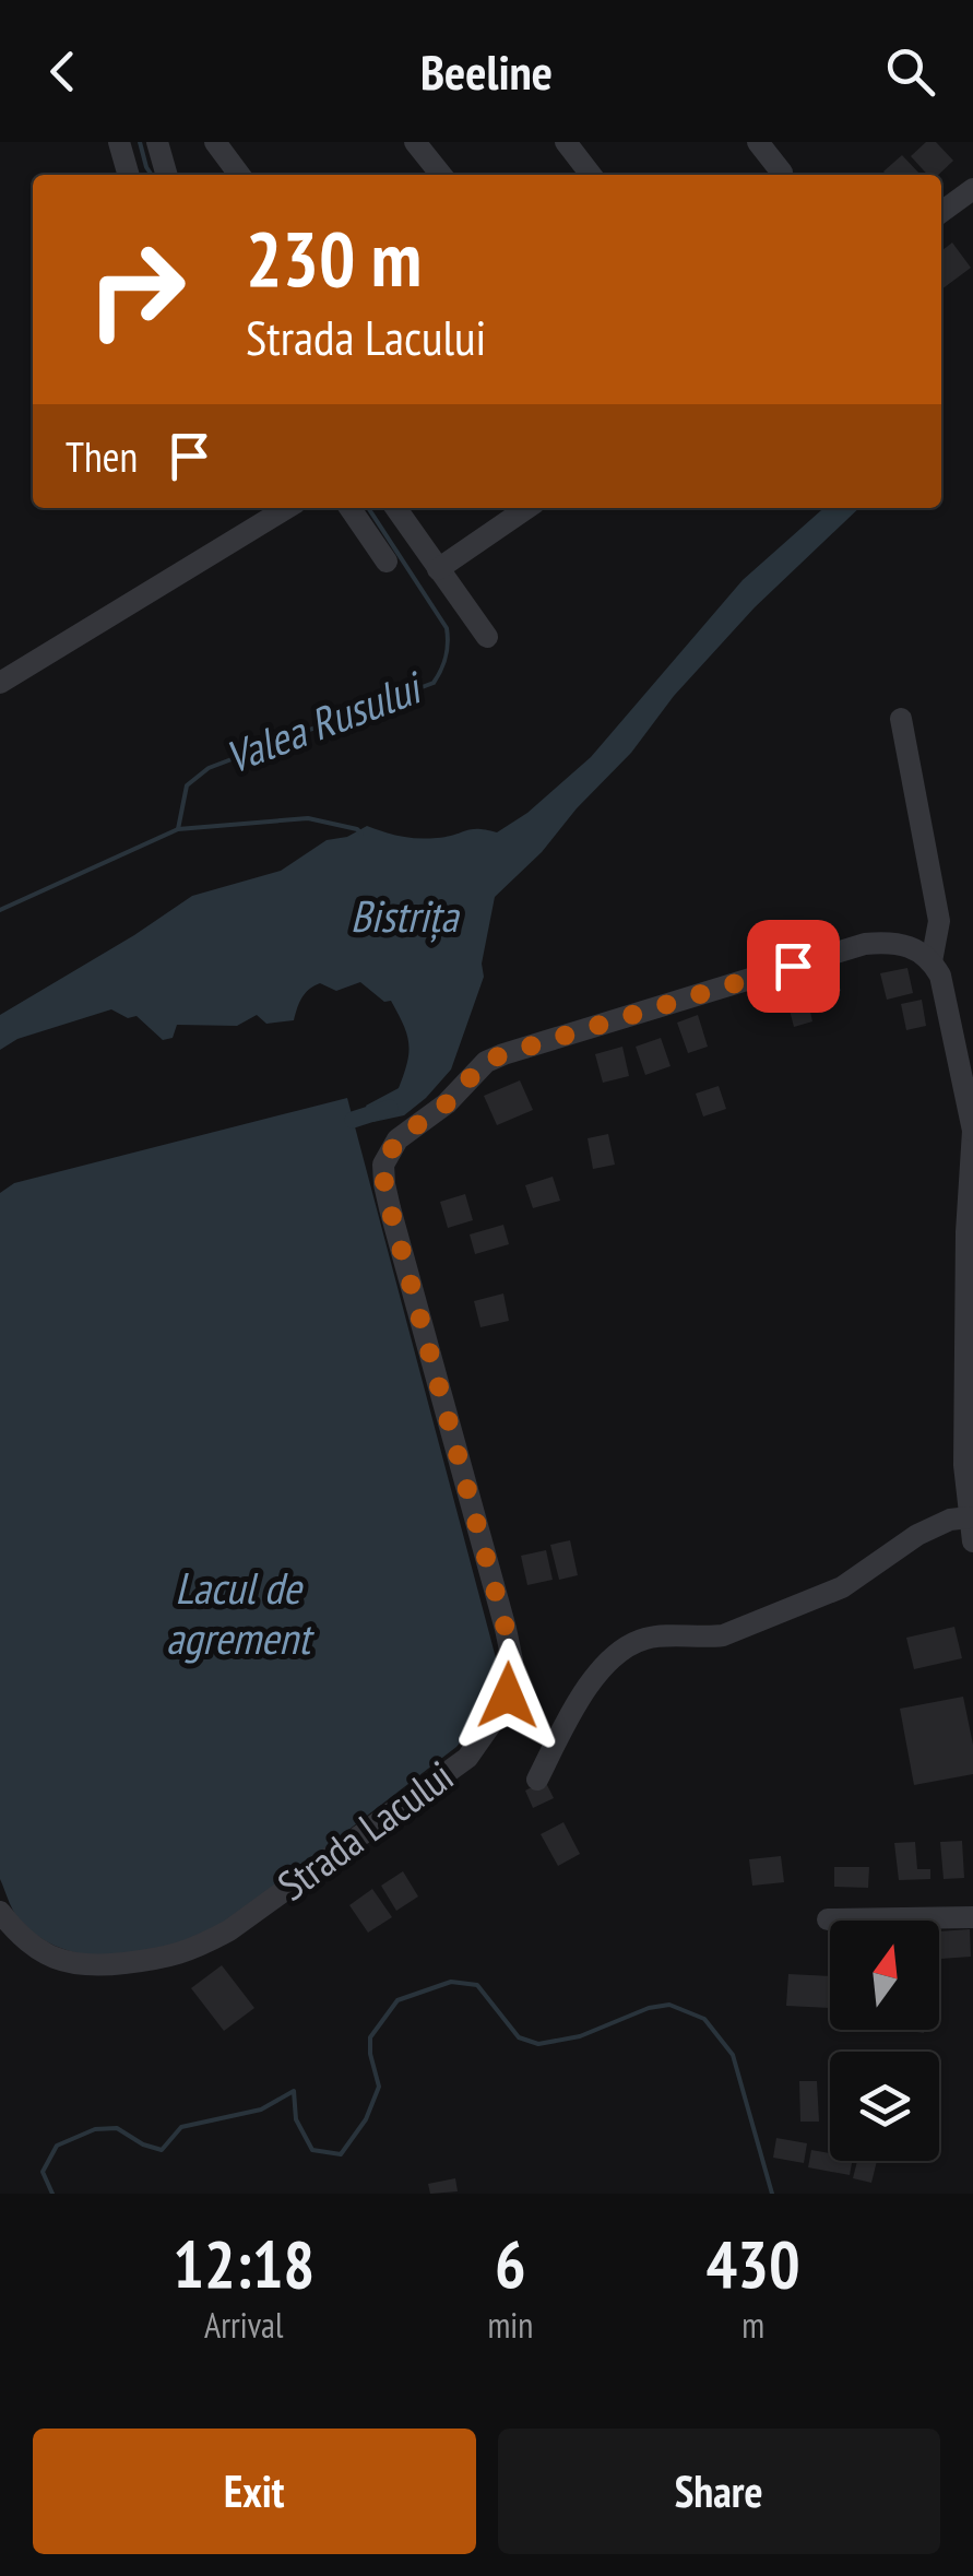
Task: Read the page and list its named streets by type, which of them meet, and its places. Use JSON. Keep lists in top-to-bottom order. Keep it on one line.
{"streets":{"street":["Strada Lacului"]},"water":["Valea Rusului","Bistrița","Lacul de agrement"],"north":"top","page":{"header":"Beeline","turn":["230 m","Strada Lacului"],"then":"Then","eta":["12:18","Arrival","6","min","430","m"],"buttons":["Exit","Share"]}}
